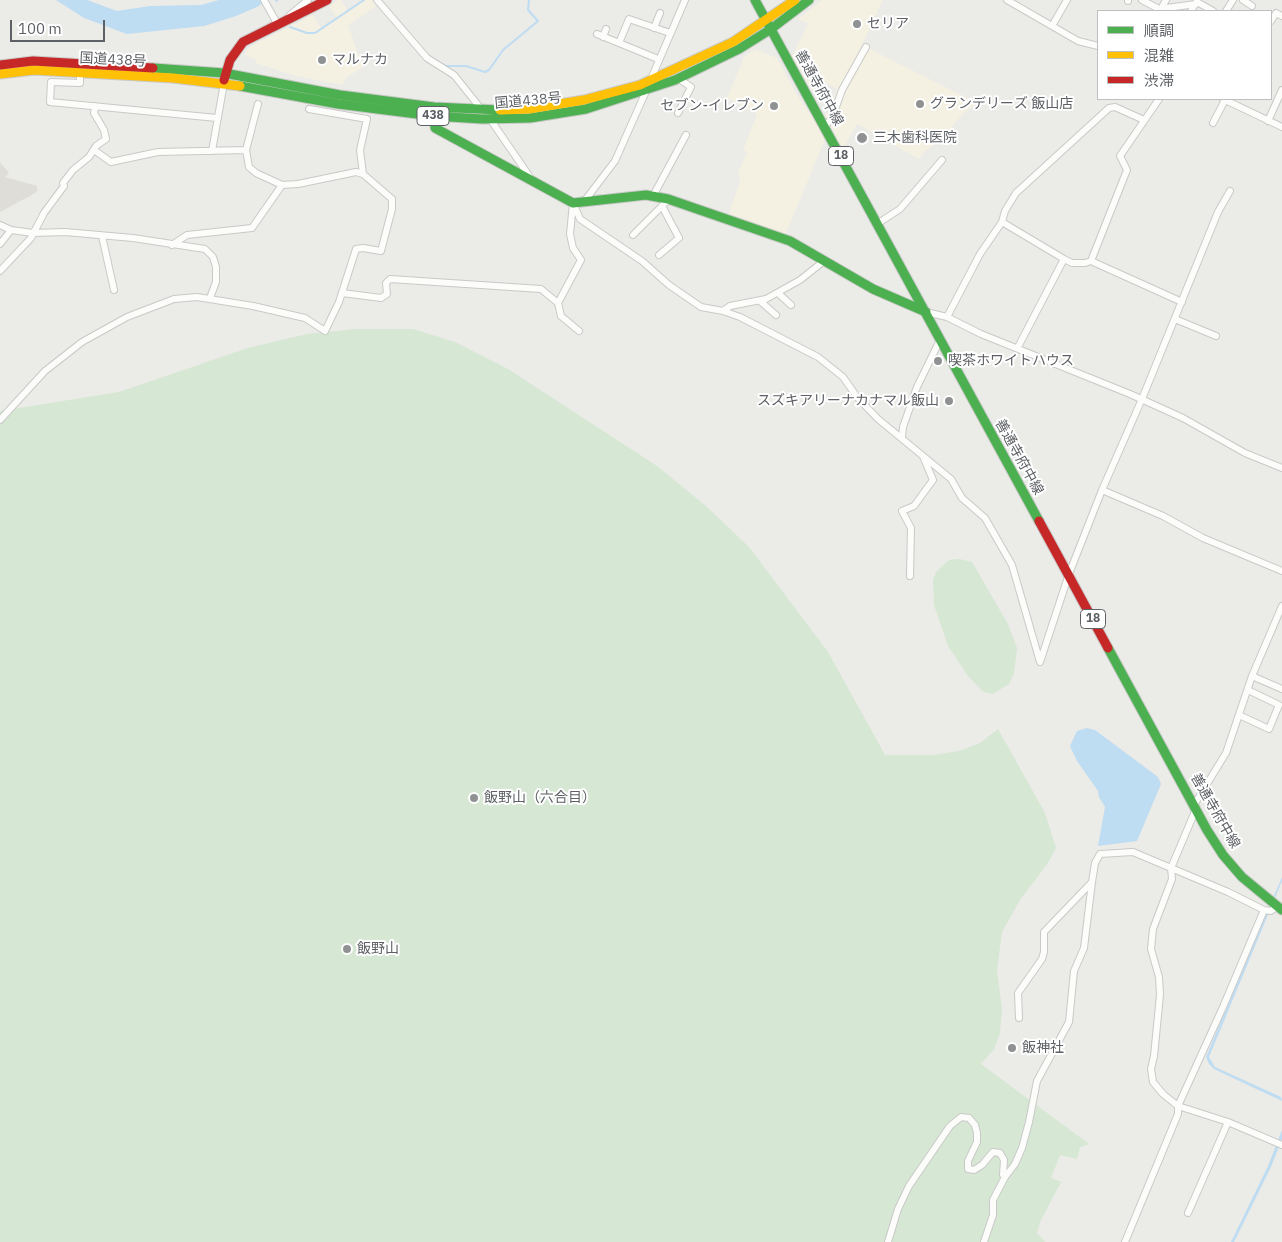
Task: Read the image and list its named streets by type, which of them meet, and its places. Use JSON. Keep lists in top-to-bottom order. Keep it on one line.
{"streets":{"main road":["国道438号","善通寺府中線","438","18"]},"crossings":[["国道438号","善通寺府中線"]],"places":["セリア","マルナカ","グランデリーズ 飯山店","セブン-イレブン","三木歯科医院","喫茶ホワイトハウス","スズキアリーナカナマル飯山","飯野山（六合目）","飯野山","飯神社"],"legend":["順調","混雑","渋滞"],"scale_bar":"100 m"}
